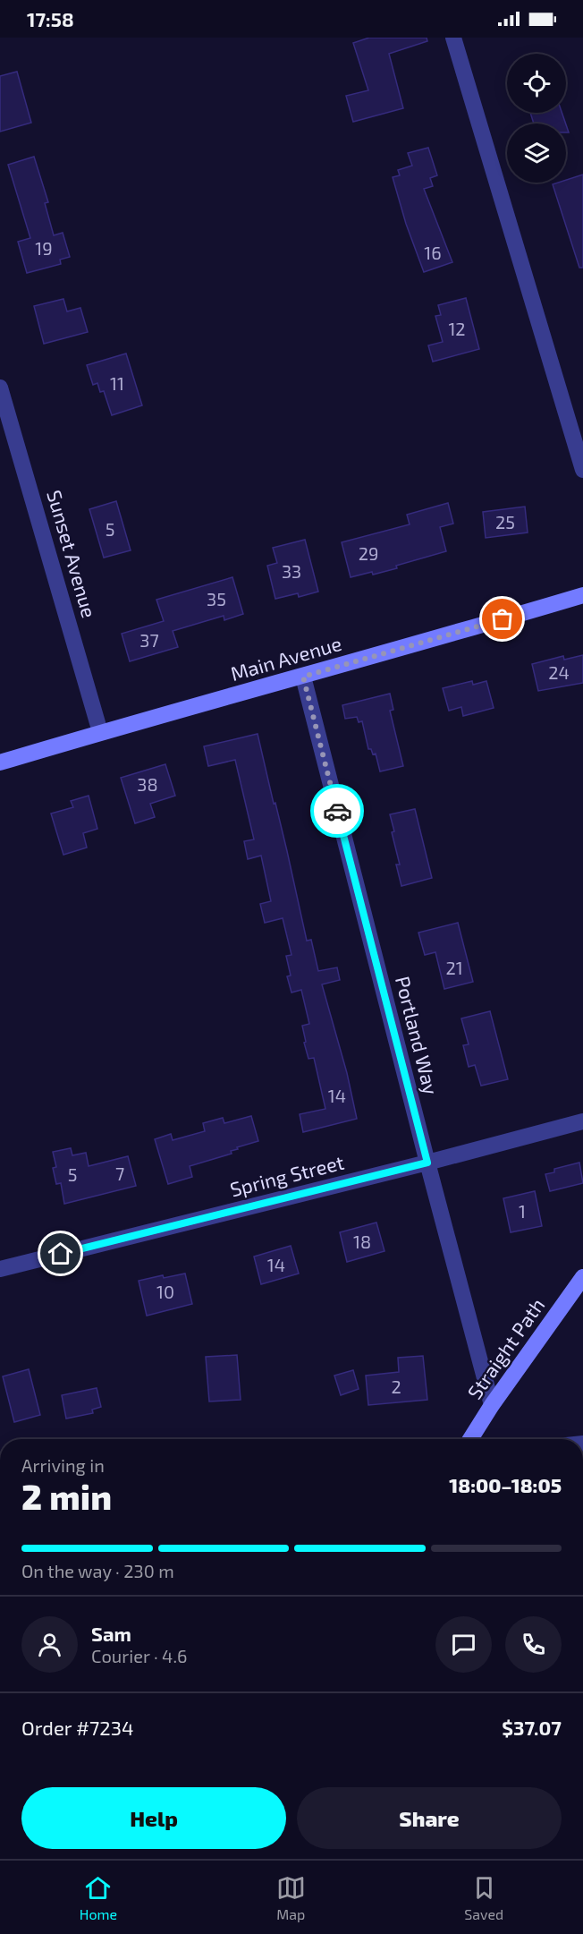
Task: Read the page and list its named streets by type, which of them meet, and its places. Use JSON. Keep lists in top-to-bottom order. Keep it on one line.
{"streets":{"street":["Sunset Avenue","Main Avenue","Portland Way","Spring Street","Straight Path"]},"crossings":[["Sunset Avenue","Main Avenue"],["Main Avenue","Portland Way"],["Portland Way","Spring Street"],["Portland Way","Straight Path"]],"house_numbers":["19","16","12","11","25","5","29","33","35","37","24","38","21","14","7","5","1","18","14","10","2"],"page":{"status":"17:58","heading":["2 min","Arriving in","18:00–18:05"],"panel":["Sam","Courier · 4.6","Order #7234","$37.07"],"bar":"On the way · 230 m","buttons":["Help","Share"],"tabs":["Home","Map","Saved"]}}
